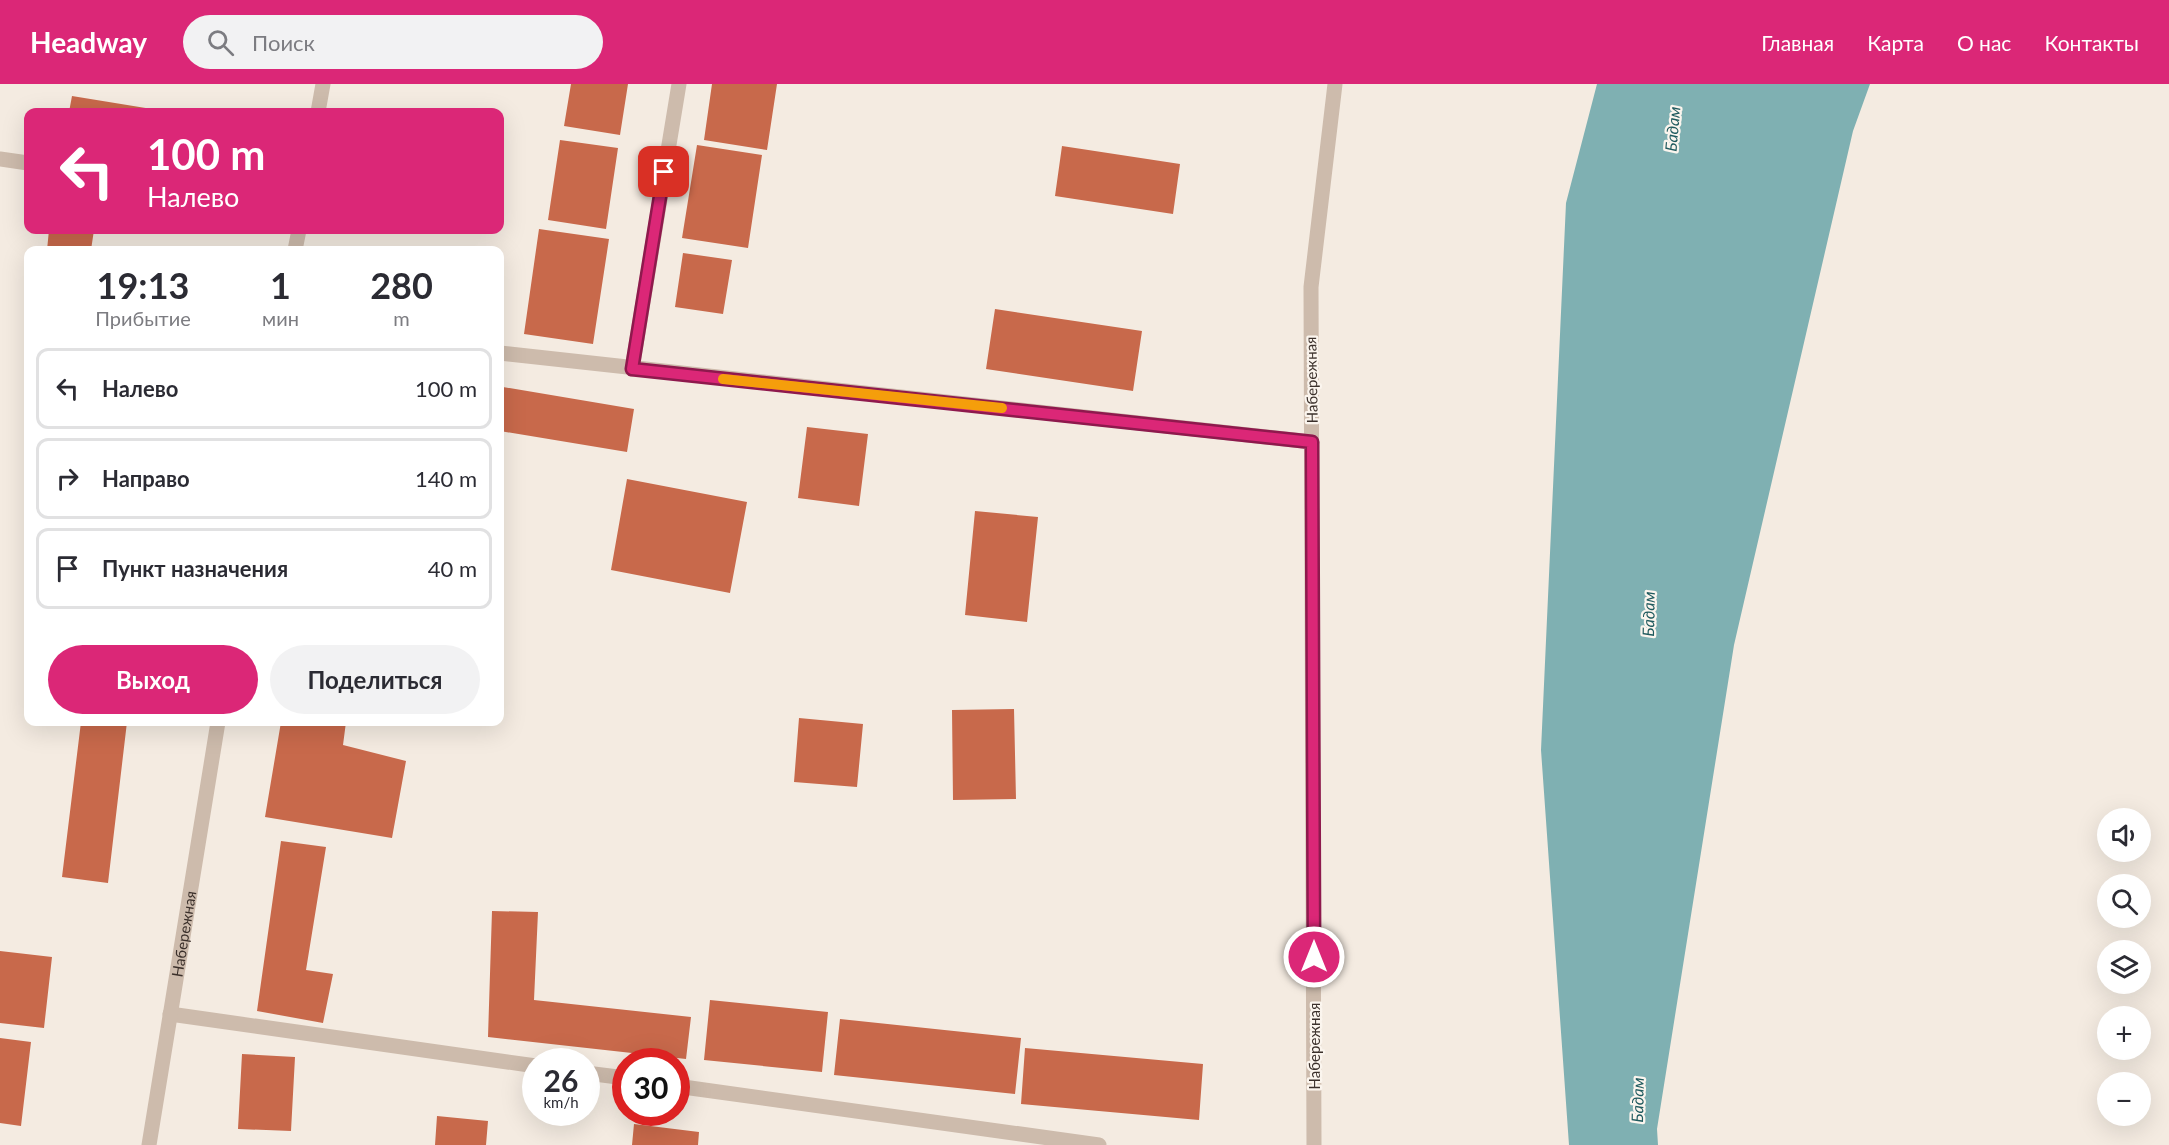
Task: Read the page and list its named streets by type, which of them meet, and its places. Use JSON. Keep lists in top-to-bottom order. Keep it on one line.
{"streets":{"street":["Набережная"]},"water":["Бадам"],"page":{"header":"Headway","search":"Поиск","nav":["Главная","Карта","О нас","Контакты"],"turn":["100 m","Налево"],"eta":["19:13","Прибытие","1","мин","280","m"],"list":[{"name":"Налево","value":"100 m"},{"name":"Направо","value":"140 m"},{"name":"Пункт назначения","value":"40 m"}],"buttons":["Выход","Поделиться"],"map_buttons":["+","−"],"speed":"26 km/h","limit":"30"}}
